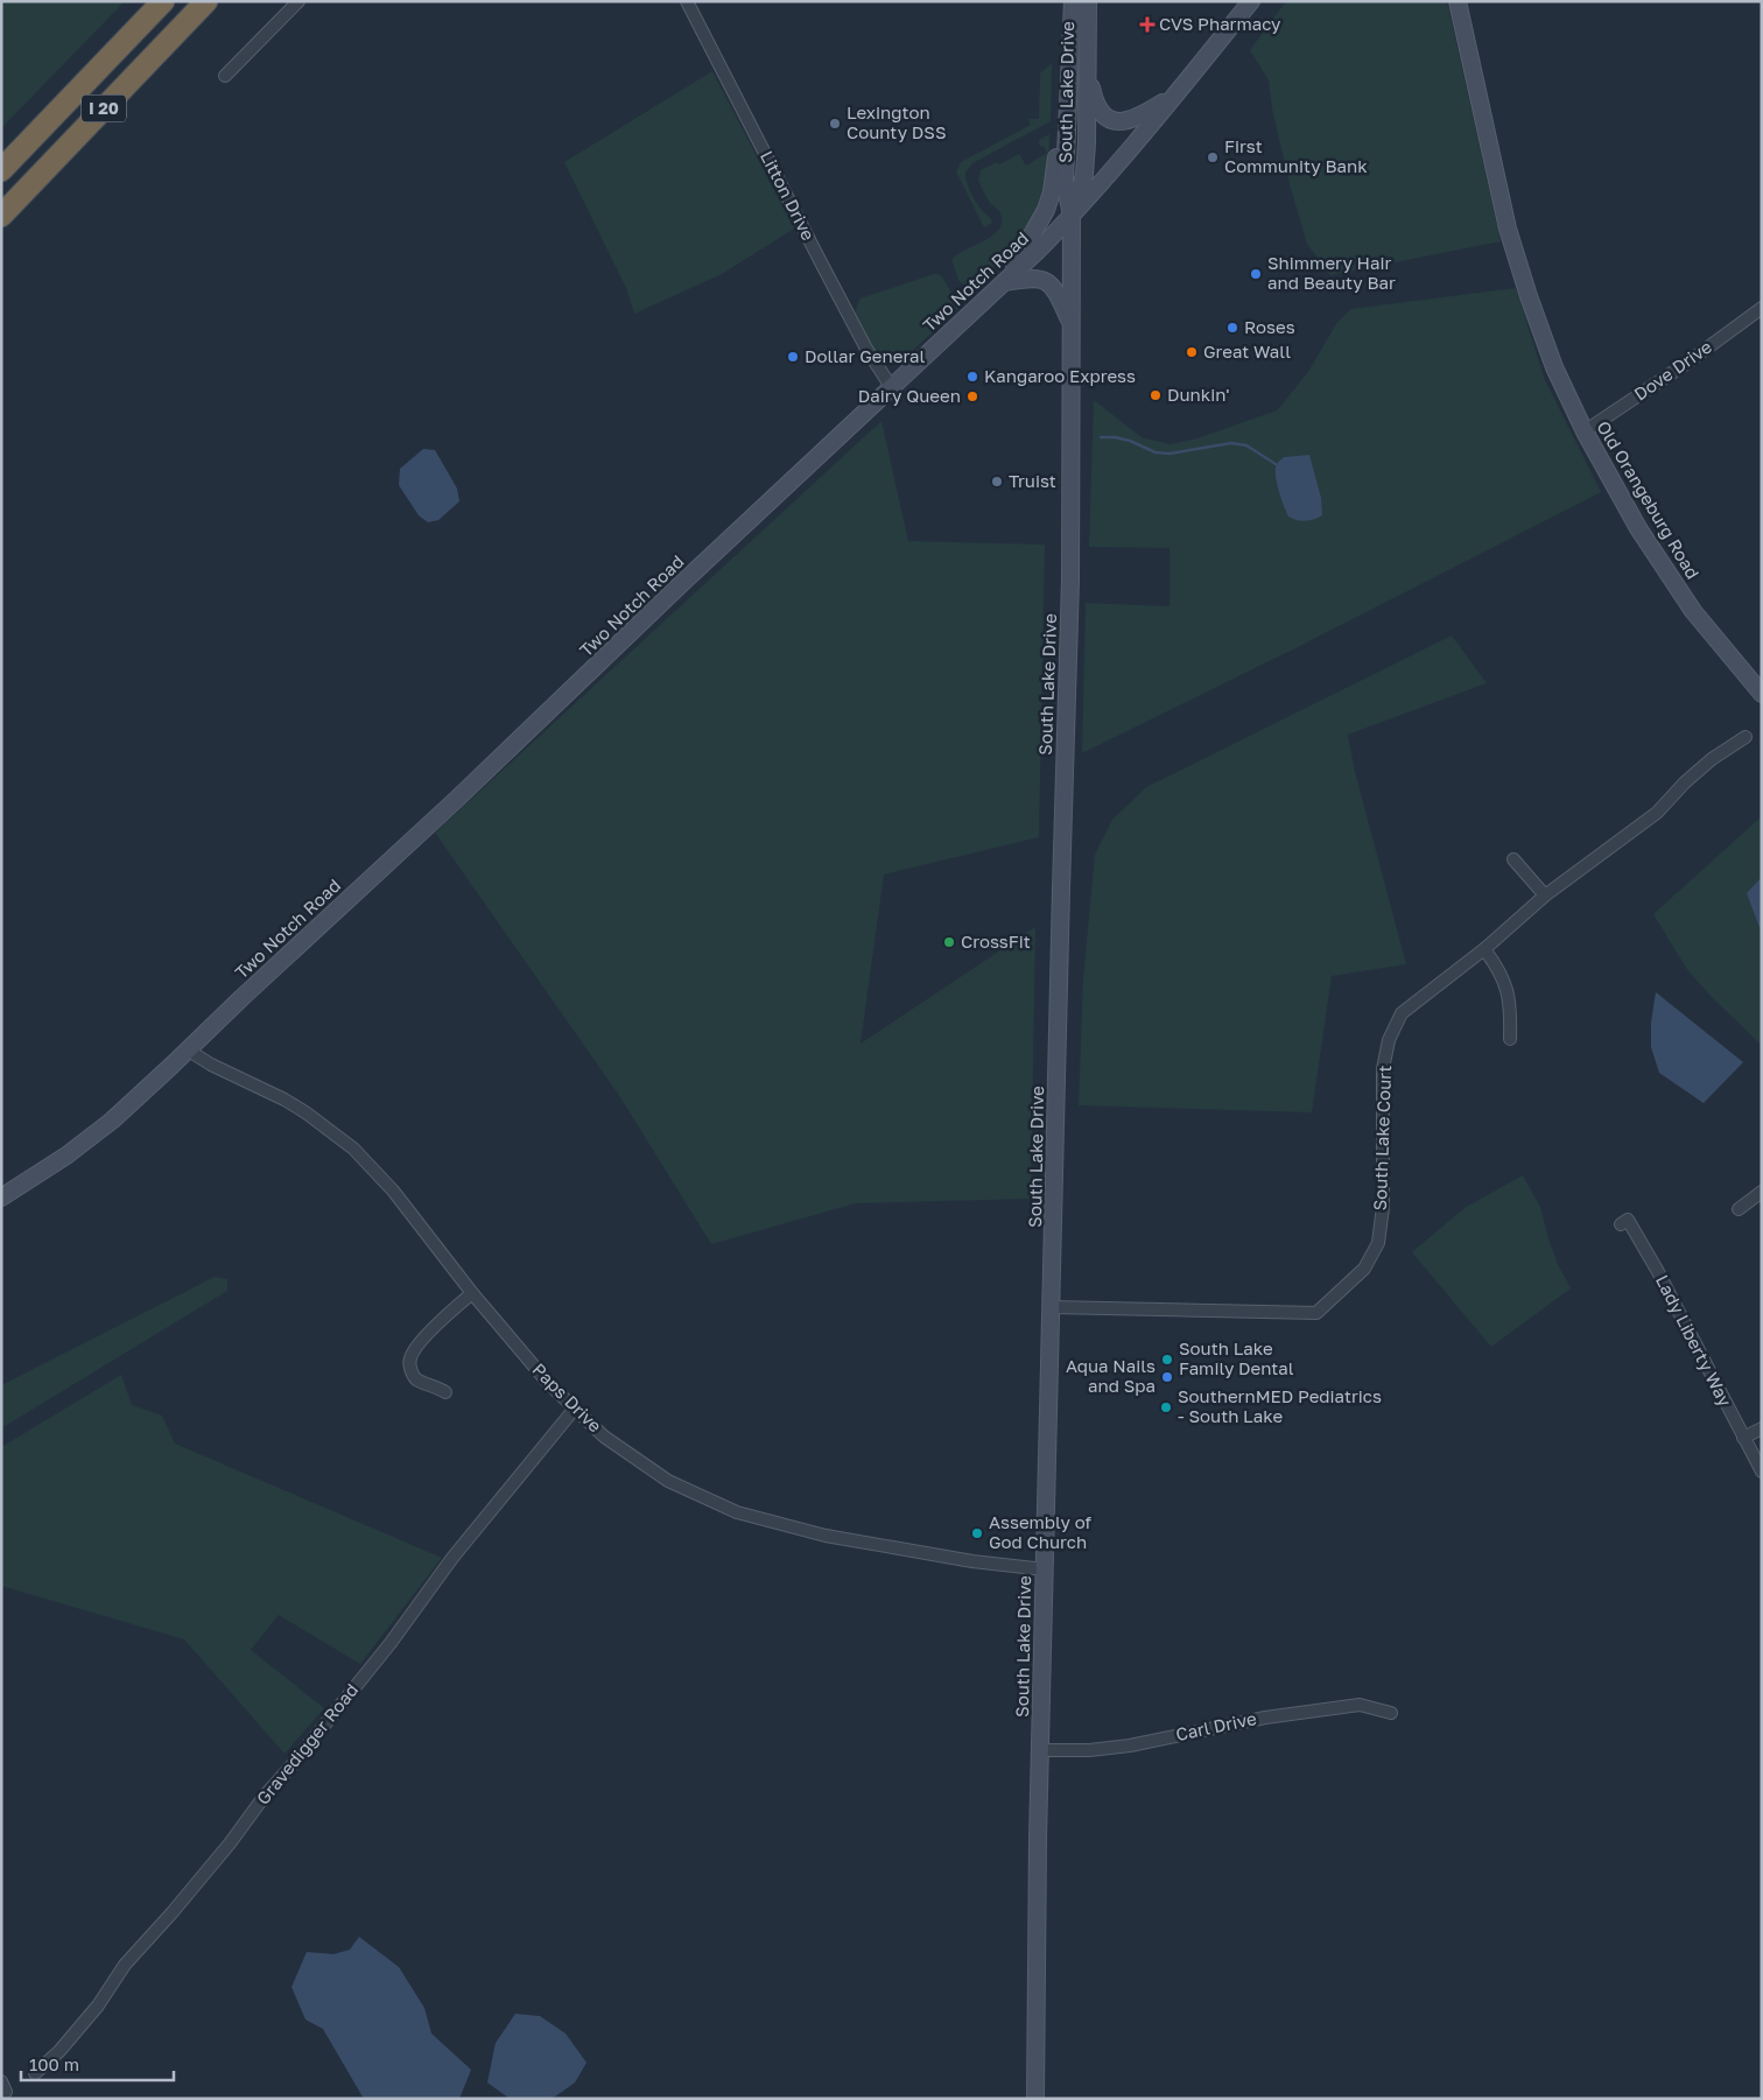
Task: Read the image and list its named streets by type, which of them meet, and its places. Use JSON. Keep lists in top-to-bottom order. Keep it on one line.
{"streets":{"highway":["I 20"],"main road":["South Lake Drive","Two Notch Road","Old Orangeburg Road"],"street":["Litton Drive","Dove Drive","South Lake Court","Lady Liberty Way","Paps Drive","Carl Drive","Gravedigger Road"]},"crossings":[["South Lake Drive","Two Notch Road"],["South Lake Drive","South Lake Court"],["South Lake Drive","Paps Drive"],["South Lake Drive","Carl Drive"],["Litton Drive","Two Notch Road"],["Two Notch Road","Paps Drive"],["Dove Drive","Old Orangeburg Road"],["Paps Drive","Gravedigger Road"]],"places":{"health":["CVS Pharmacy"],"other":["Lexington County DSS","First Community Bank","Shimmery Hair and Beauty Bar","Roses","Great Wall","Dollar General","Kangaroo Express","Dunkin'","Dairy Queen","Truist","CrossFit","South Lake Family Dental","Aqua Nails and Spa","SouthernMED Pediatrics - South Lake","Assembly of God Church"]},"scale_bar":"100 m"}
